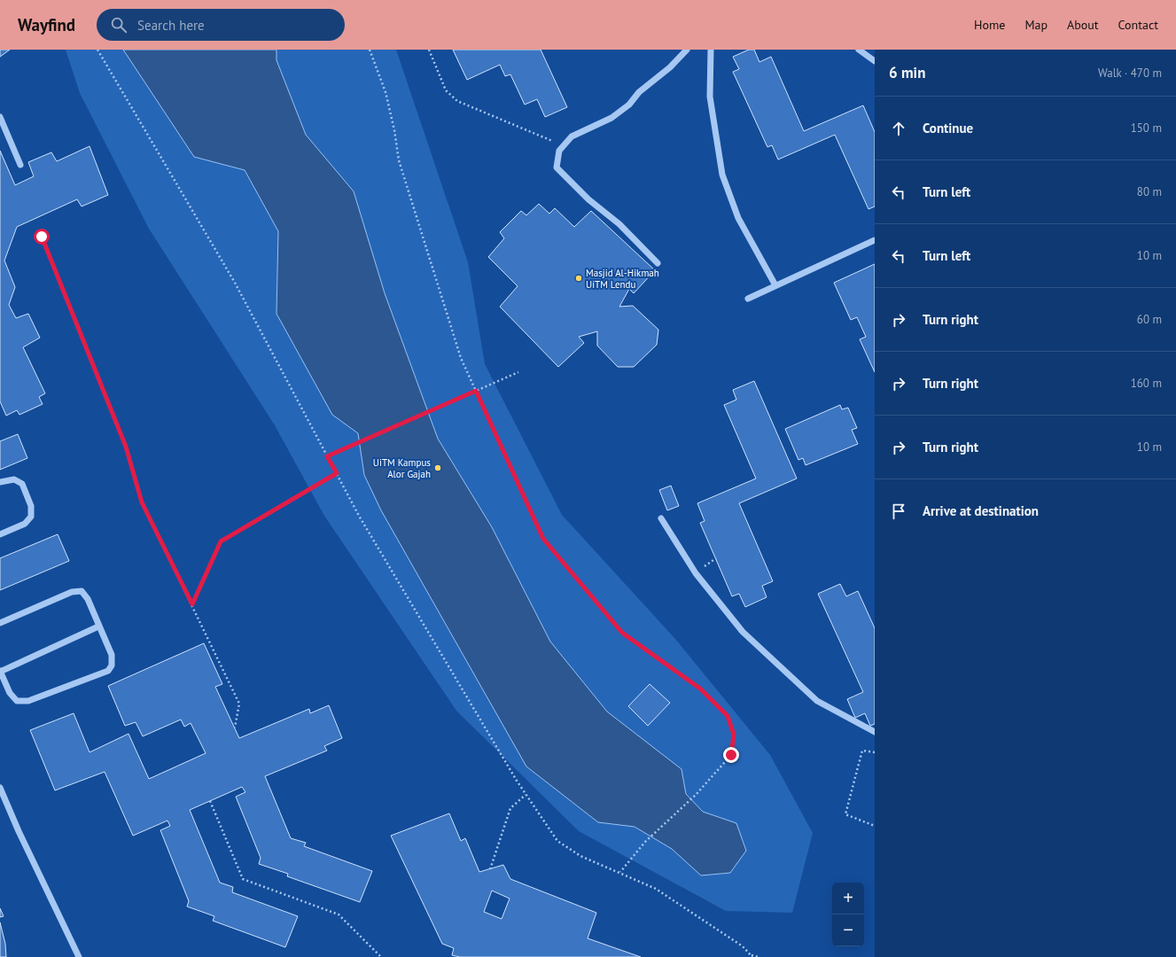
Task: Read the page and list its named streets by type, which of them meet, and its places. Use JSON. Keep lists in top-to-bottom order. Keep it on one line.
{"places":["Masjid Al-Hikmah UiTM Lendu","UiTM Kampus Alor Gajah"],"page":{"header":"Wayfind","search":"Search here","nav":["Home","Map","About","Contact"],"heading":["6 min","Walk · 470 m"],"list":[["Continue","150 m"],["Turn left","80 m"],["Turn left","10 m"],["Turn right","60 m"],["Turn right","160 m"],["Turn right","10 m"],"Arrive at destination"],"map_buttons":["+","−"]}}
